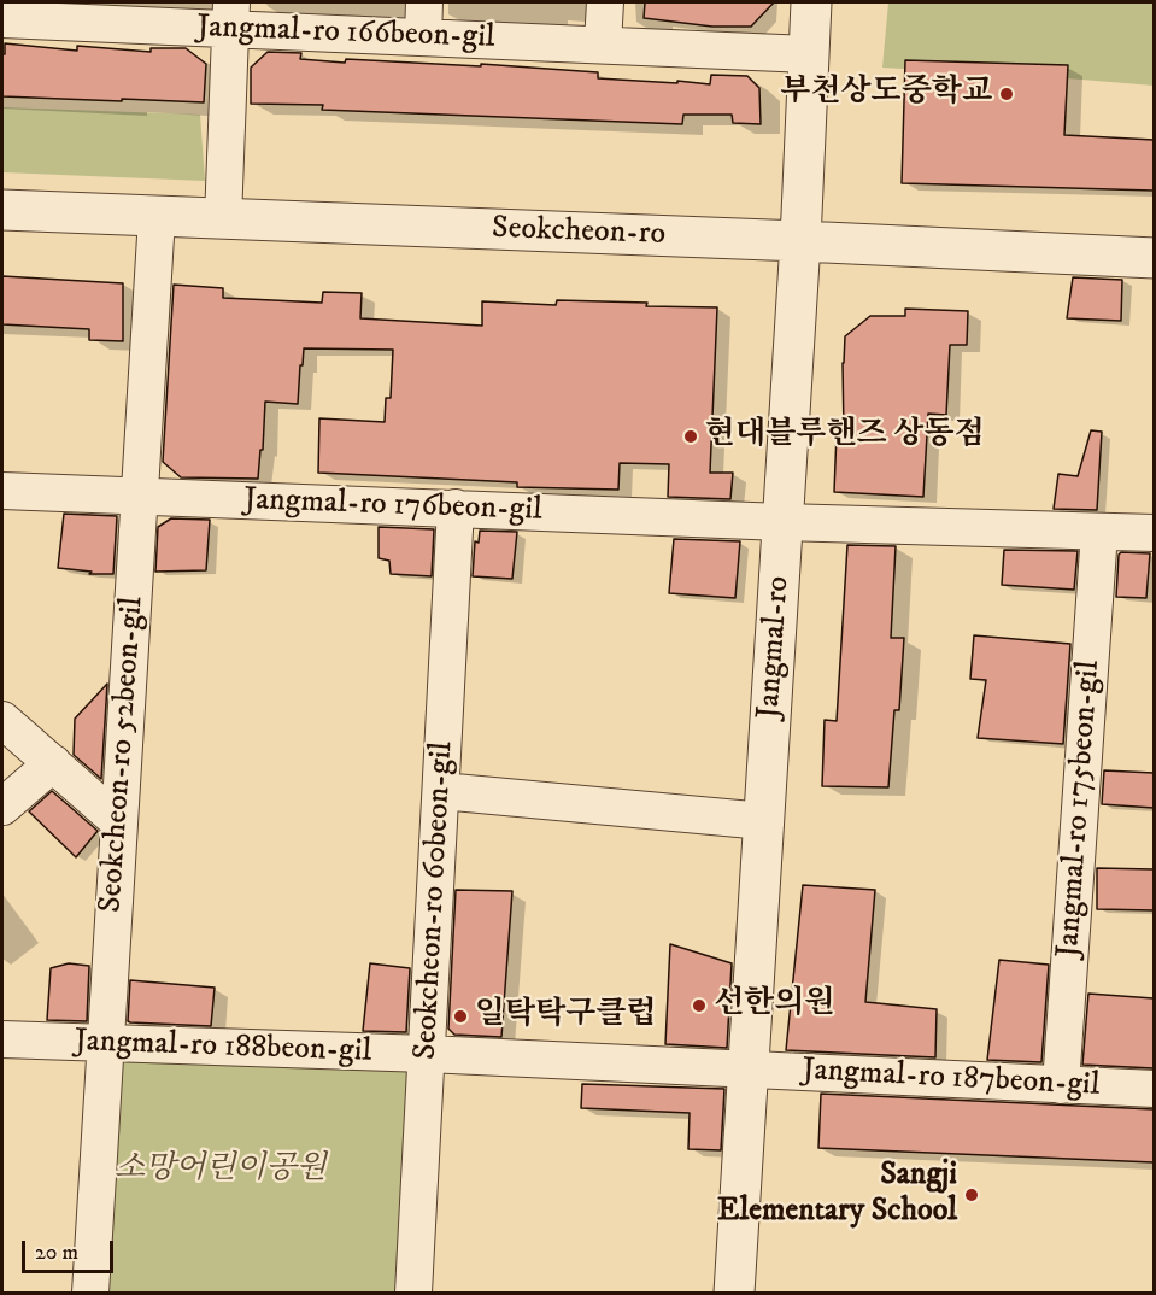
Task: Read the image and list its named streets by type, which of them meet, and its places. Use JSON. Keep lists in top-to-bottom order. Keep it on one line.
{"streets":{"street":["Jangmal-ro 166beon-gil","Seokcheon-ro","Jangmal-ro 176beon-gil","Jangmal-ro","Seokcheon-ro 52beon-gil","Jangmal-ro 175beon-gil","Seokcheon-ro 60beon-gil","Jangmal-ro 188beon-gil","Jangmal-ro 187beon-gil"]},"crossings":[["Jangmal-ro 166beon-gil","Jangmal-ro"],["Seokcheon-ro","Jangmal-ro"],["Seokcheon-ro","Seokcheon-ro 52beon-gil"],["Jangmal-ro 176beon-gil","Jangmal-ro"],["Jangmal-ro 176beon-gil","Seokcheon-ro 52beon-gil"],["Jangmal-ro 176beon-gil","Seokcheon-ro 60beon-gil"],["Jangmal-ro","Jangmal-ro 188beon-gil"],["Jangmal-ro","Jangmal-ro 187beon-gil"],["Seokcheon-ro 52beon-gil","Jangmal-ro 188beon-gil"],["Jangmal-ro 175beon-gil","Jangmal-ro 187beon-gil"],["Seokcheon-ro 60beon-gil","Jangmal-ro 188beon-gil"],["Jangmal-ro 188beon-gil","Jangmal-ro 187beon-gil"]],"parks":["소망어린이공원"],"places":["부천상도중학교","현대블루핸즈 상동점","선한의원","일탁탁구클럽","Sangji Elementary School"],"scale_bar":"20 m"}
